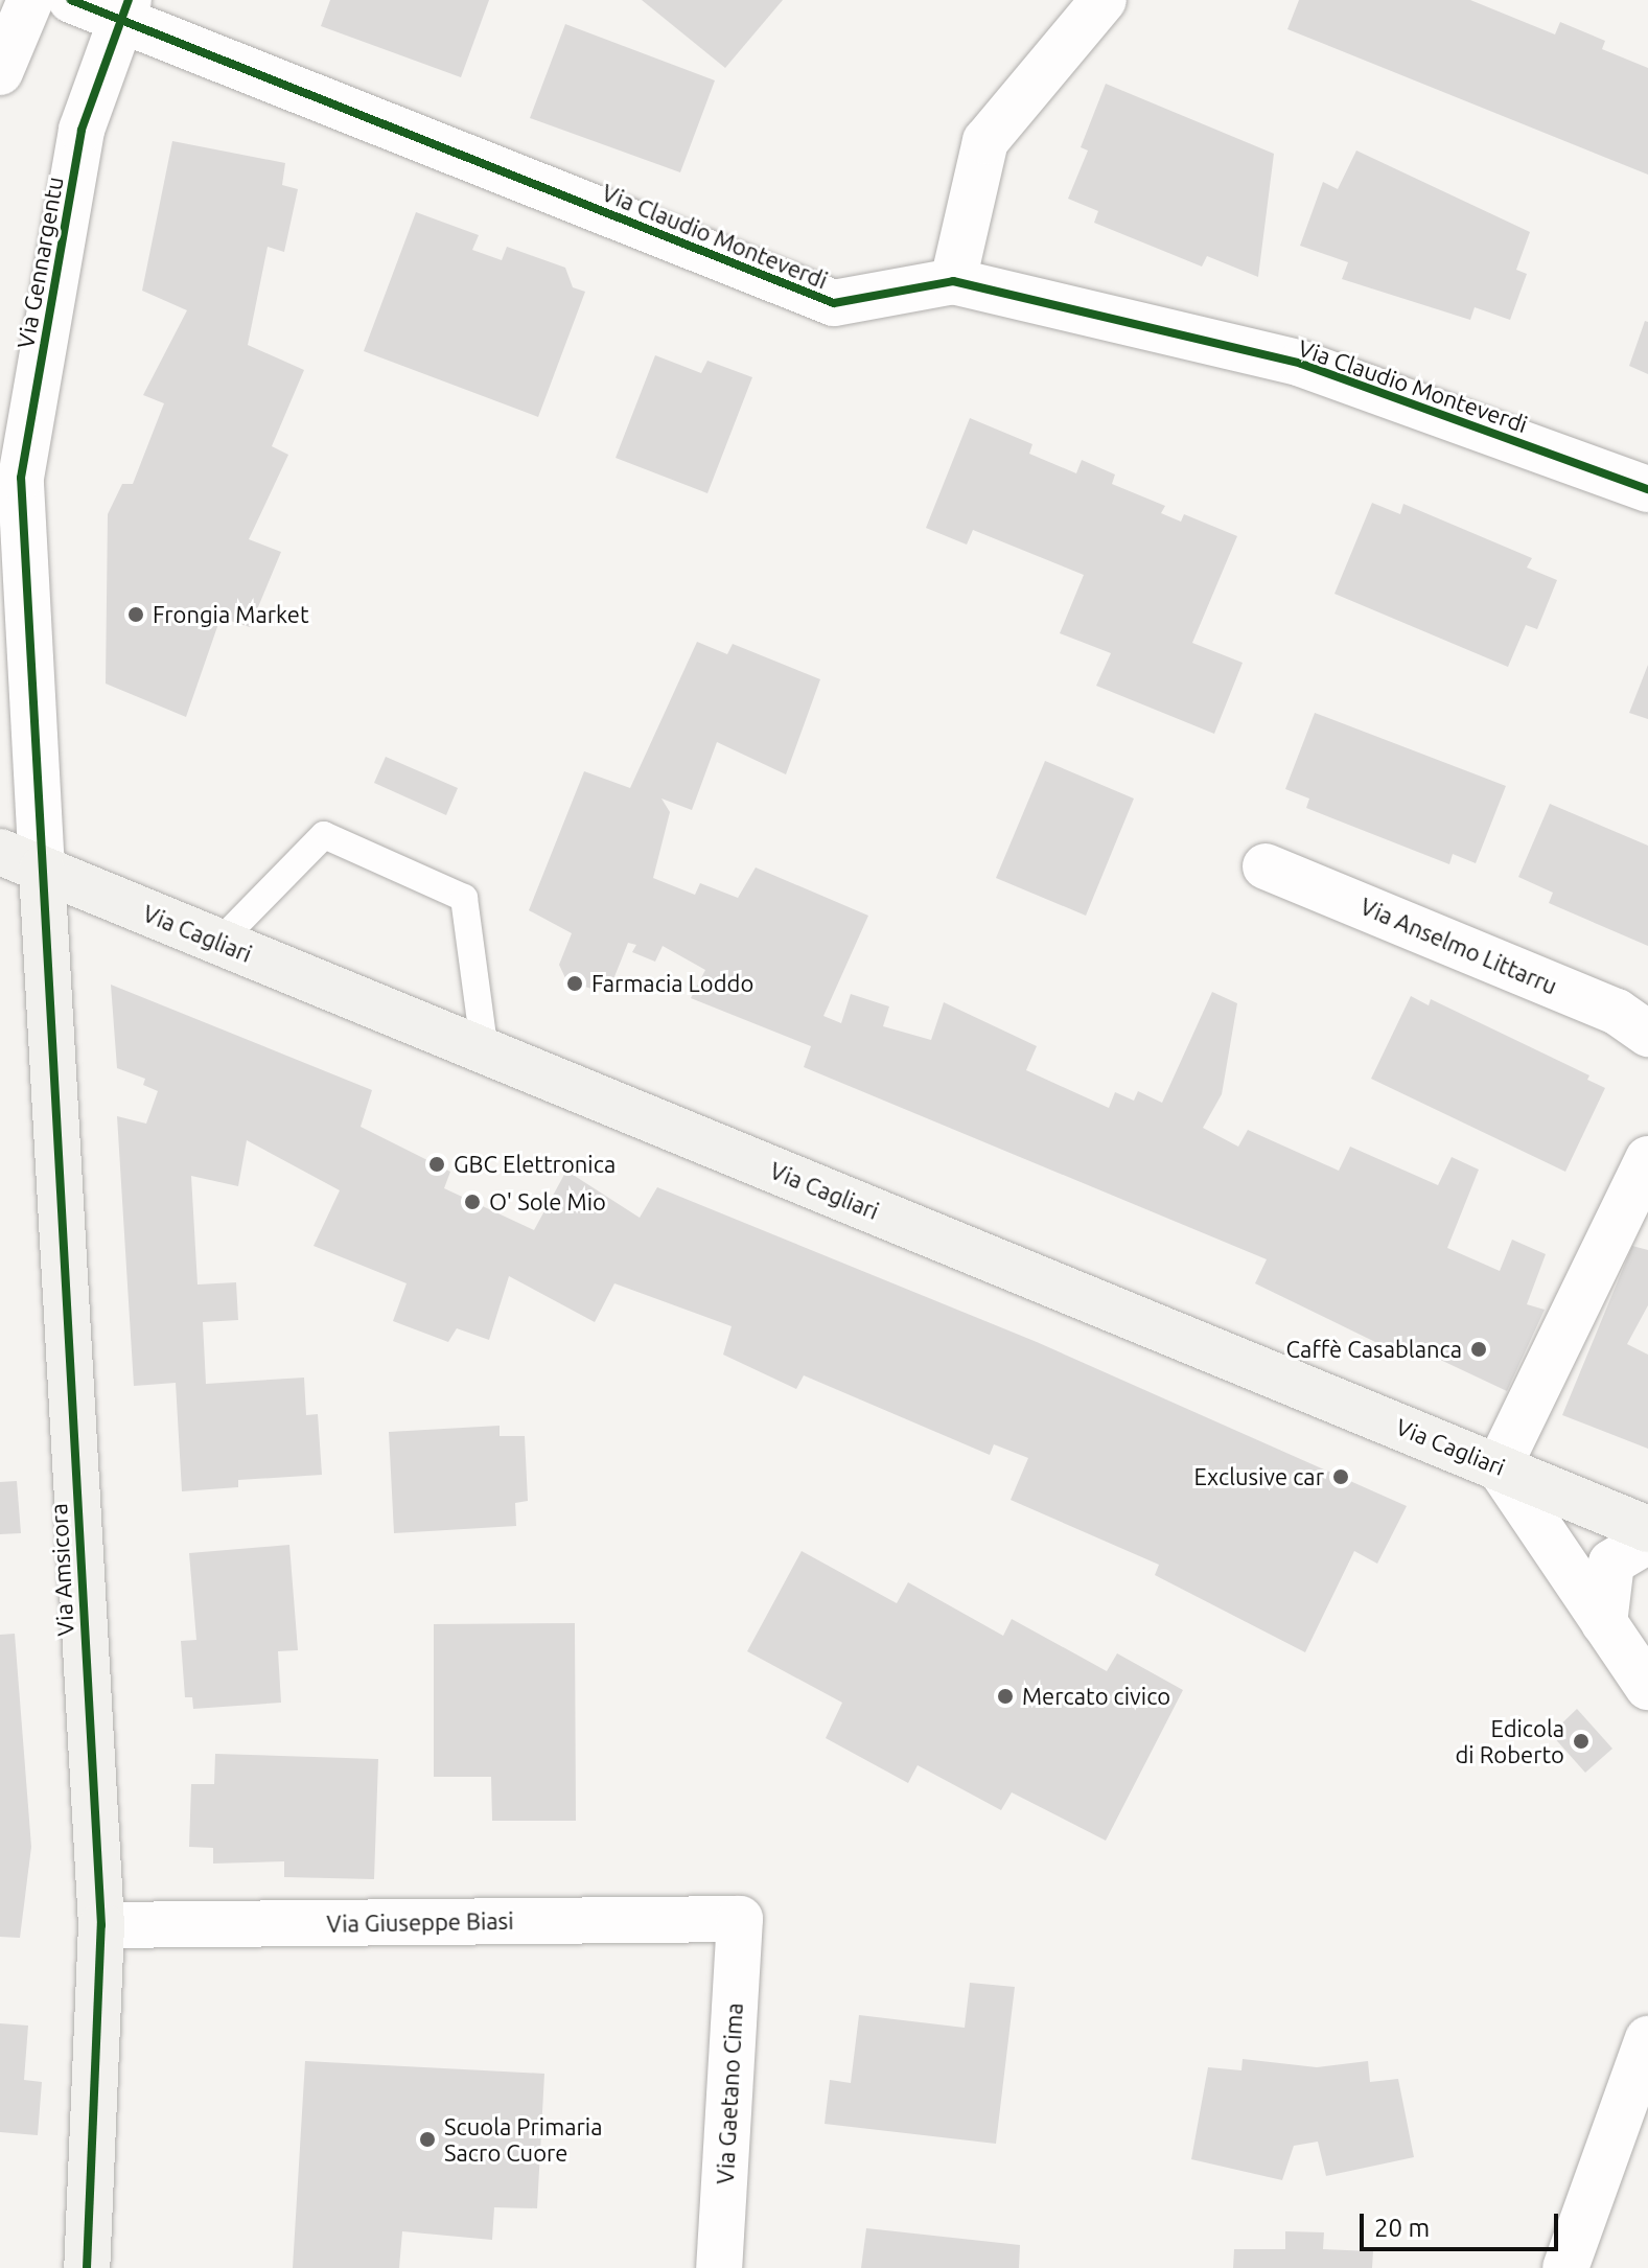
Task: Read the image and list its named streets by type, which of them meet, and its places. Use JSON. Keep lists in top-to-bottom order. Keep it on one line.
{"streets":{"main road":["Via Cagliari","Via Amsicora"],"street":["Via Claudio Monteverdi","Via Gennargentu","Via Anselmo Littarru","Via Giuseppe Biasi","Via Gaetano Cima"]},"crossings":[["Via Claudio Monteverdi","Via Gennargentu"],["Via Gennargentu","Via Cagliari"],["Via Gennargentu","Via Amsicora"],["Via Cagliari","Via Amsicora"],["Via Amsicora","Via Giuseppe Biasi"],["Via Giuseppe Biasi","Via Gaetano Cima"]],"places":["Frongia Market","Farmacia Loddo","GBC Elettronica","O' Sole Mio","Caffè Casablanca","Exclusive car","Mercato civico","Edicola di Roberto","Scuola Primaria Sacro Cuore"],"scale_bar":"20 m"}
